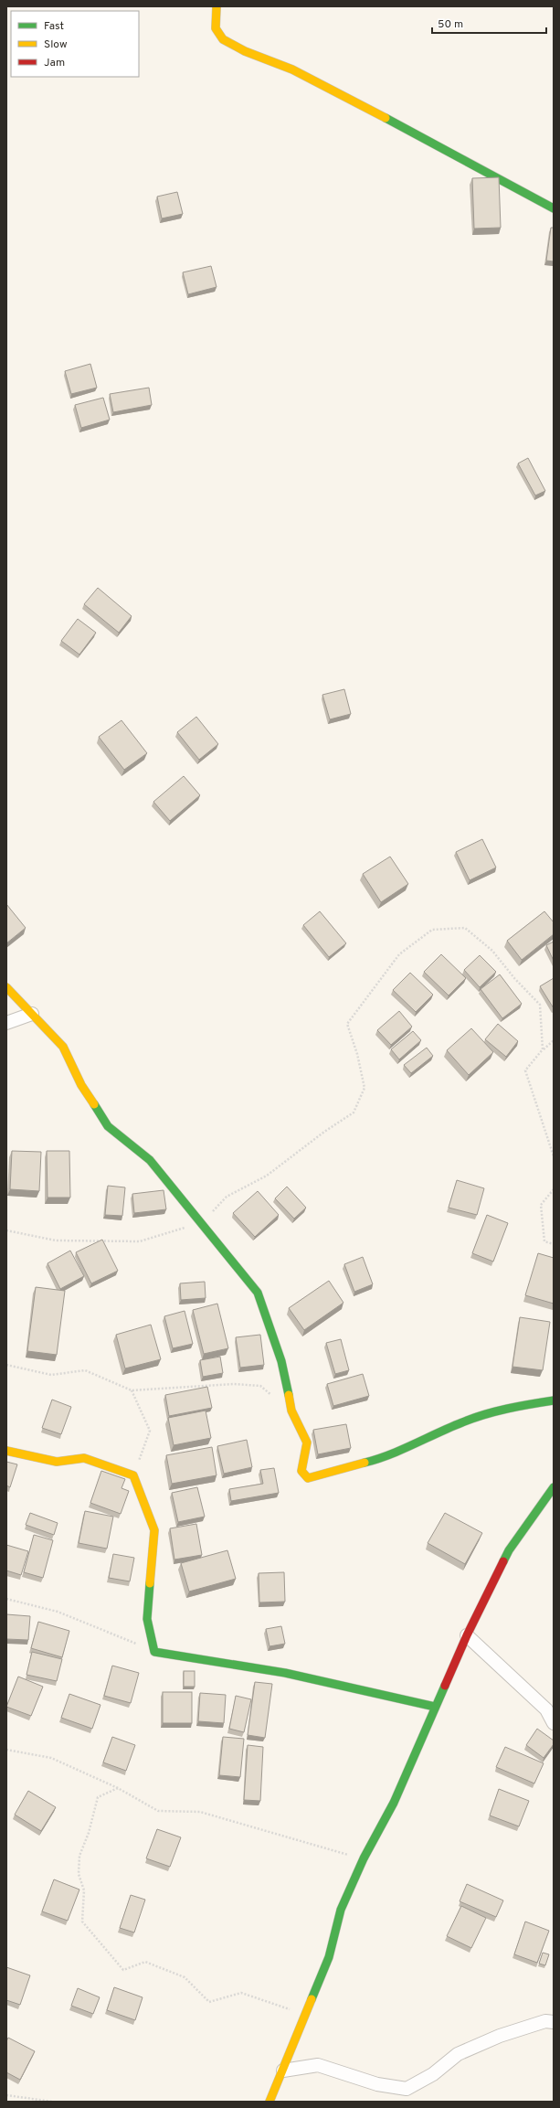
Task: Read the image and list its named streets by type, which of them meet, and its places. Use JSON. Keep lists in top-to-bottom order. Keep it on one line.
{"legend":["Fast","Slow","Jam"],"scale_bar":"50 m"}
